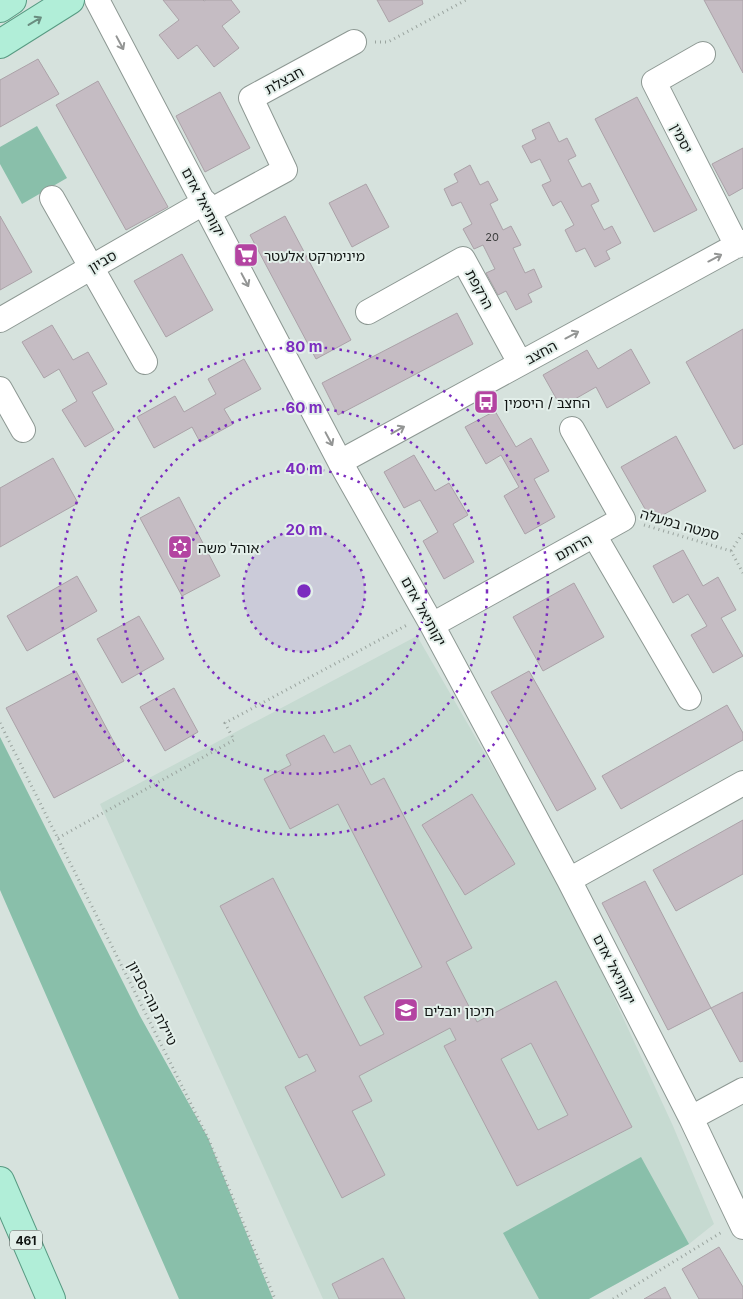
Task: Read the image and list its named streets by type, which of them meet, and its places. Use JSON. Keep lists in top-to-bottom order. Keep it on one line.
{"streets":{"main road":["461"],"street":["חבצלת","יסמין","יקותיאל אדם","סביון","הרקפת","החצב","הרותם"],"path":["סמטה במעלה","טיילת נוה-סביון"]},"crossings":[["חבצלת","יקותיאל אדם"],["חבצלת","סביון"],["יסמין","החצב"],["יקותיאל אדם","סביון"],["יקותיאל אדם","החצב"],["יקותיאל אדם","הרותם"],["הרקפת","החצב"],["סמטה במעלה","הרותם"]],"one_way":["החצב"],"places":{"supermarket":["מינימרקט אלעטר"],"bus stop":["החצב / היסמין"],"synagogue":["אוהל משה"],"school or university":["תיכון יובלים"]},"house_numbers":["20"],"rings":["80 m","60 m","40 m","20 m"]}
